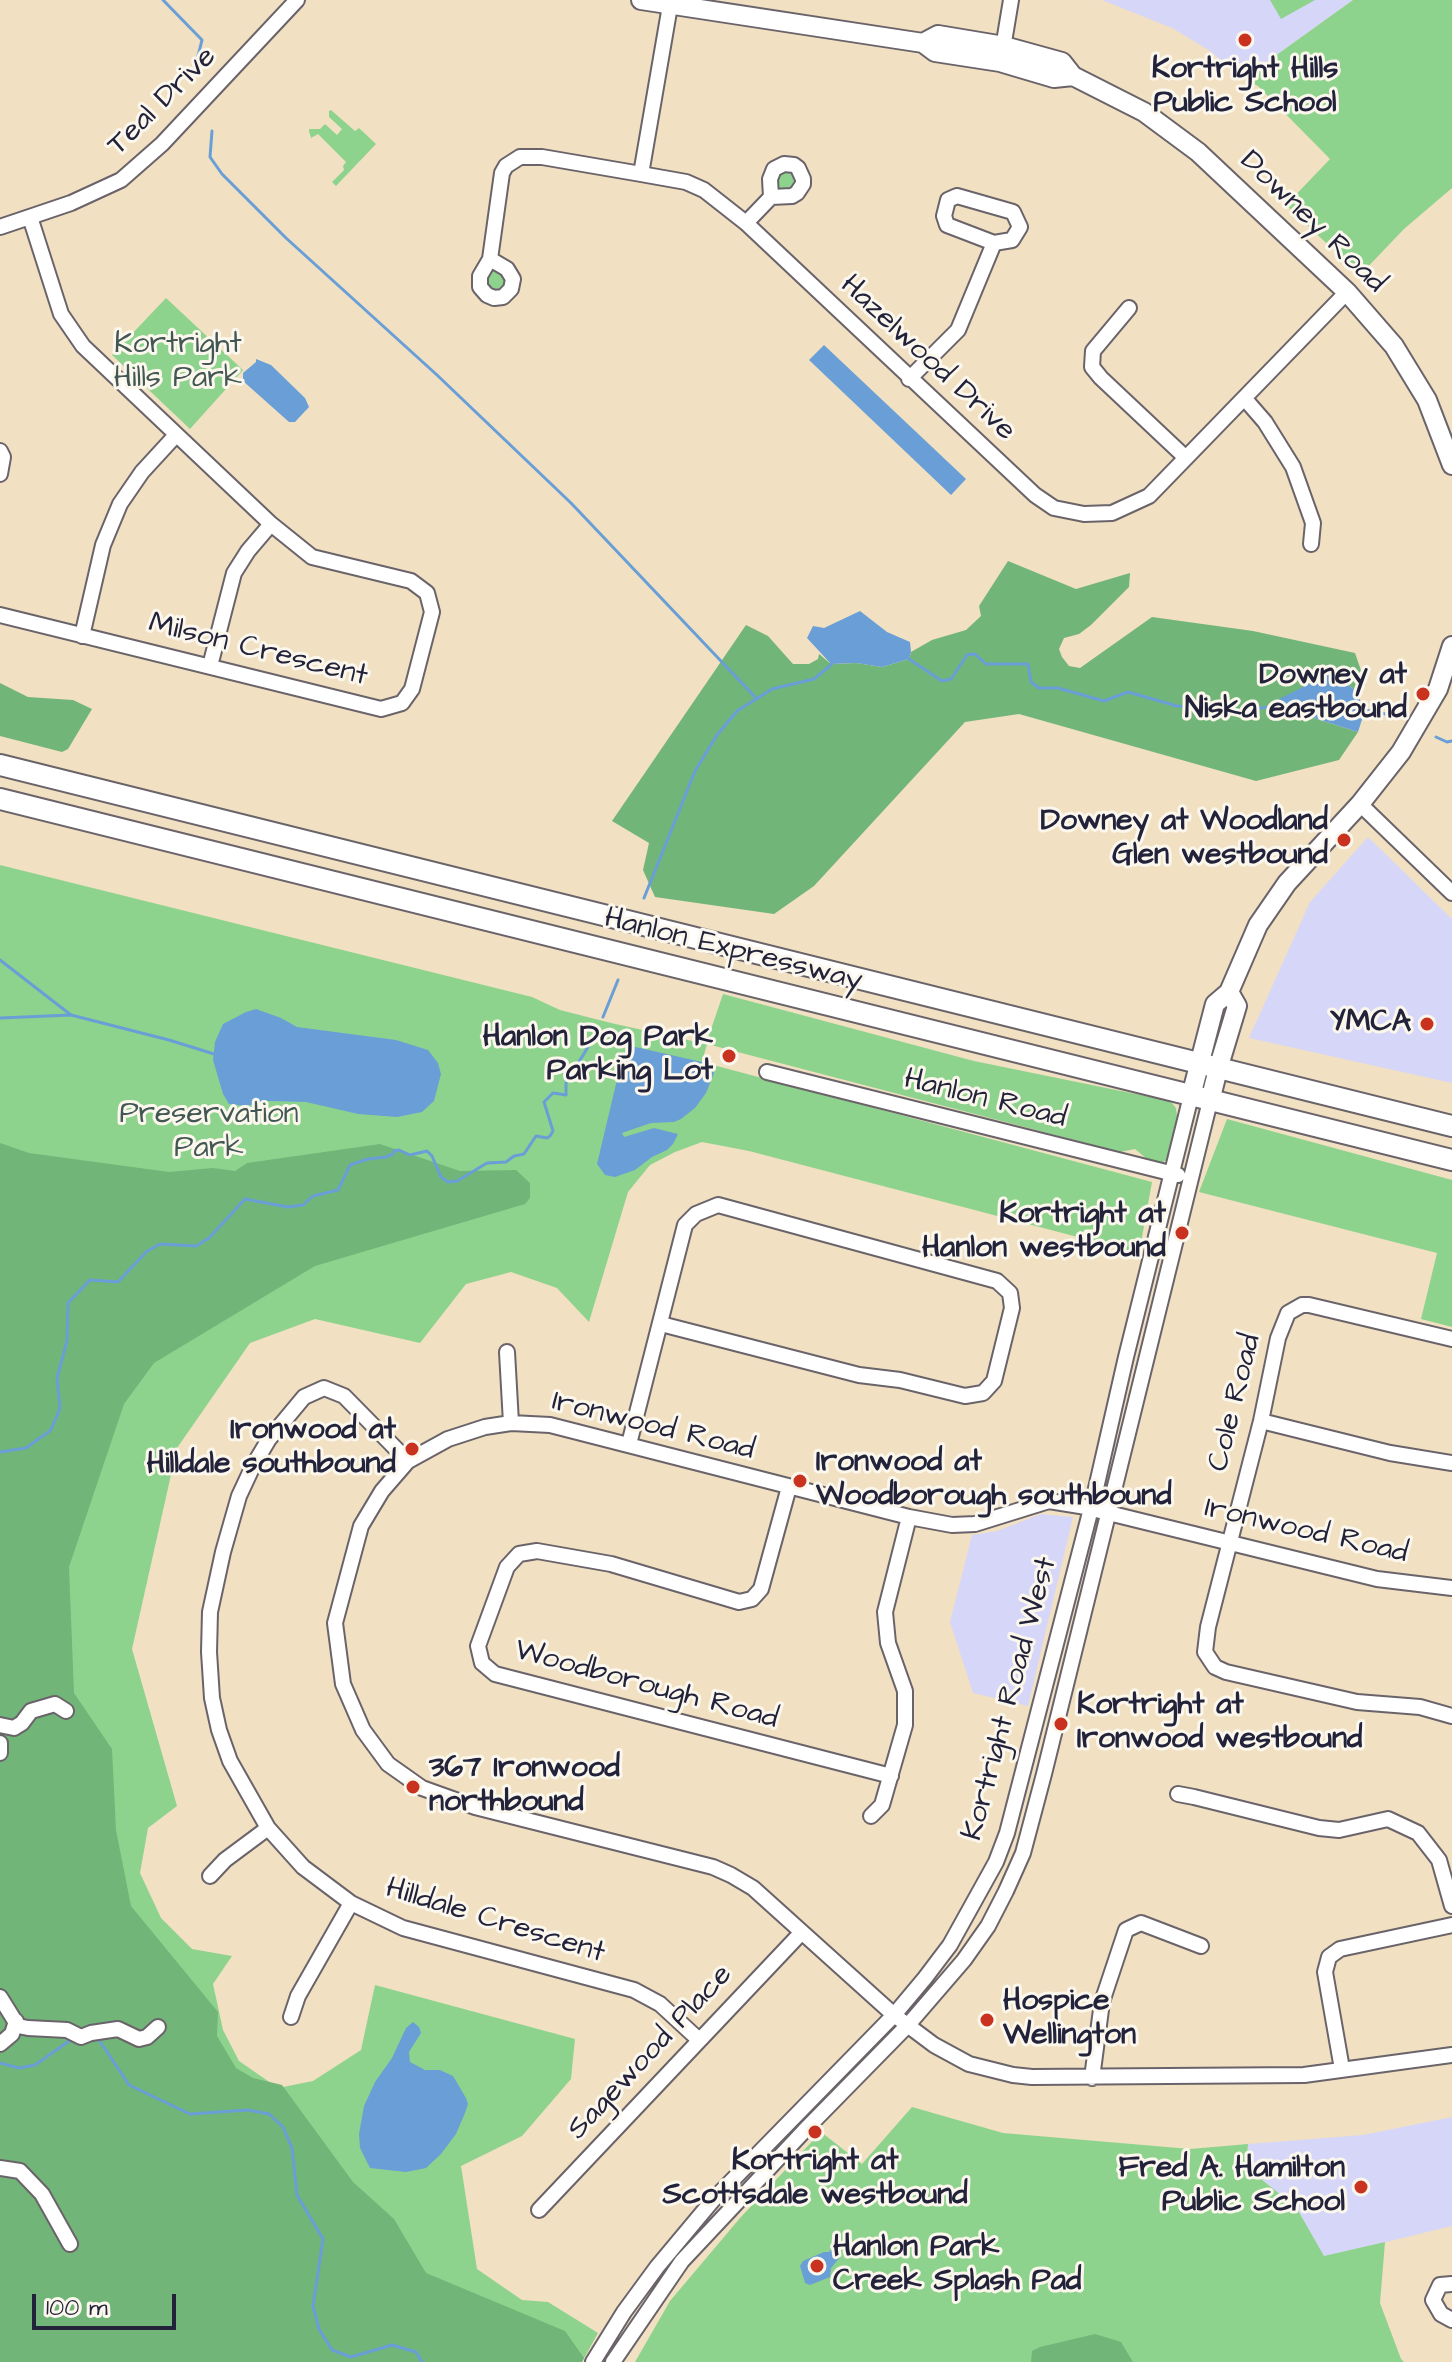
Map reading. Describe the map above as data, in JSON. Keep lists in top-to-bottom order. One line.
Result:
{"streets":{"highway":["Hanlon Expressway"],"main road":["Downey Road","Kortright Road West"],"street":["Teal Drive","Hazelwood Drive","Milson Crescent","Hanlon Road","Cole Road","Ironwood Road","Woodborough Road","Hilldale Crescent","Sagewood Place"]},"crossings":[["Teal Drive","Milson Crescent"],["Downey Road","Hazelwood Drive"],["Hanlon Expressway","Kortright Road West"],["Hanlon Road","Kortright Road West"],["Cole Road","Ironwood Road"],["Ironwood Road","Woodborough Road"],["Ironwood Road","Kortright Road West"],["Ironwood Road","Hilldale Crescent"],["Ironwood Road","Sagewood Place"],["Hilldale Crescent","Sagewood Place"]],"parks":["Kortright Hills Park","Preservation Park"],"places":["Kortright Hills Public School","Downey at Niska eastbound","Downey at Woodland Glen westbound","YMCA","Hanlon Dog Park Parking Lot","Kortright at Hanlon westbound","Ironwood at Hilldale southbound","Ironwood at Woodborough southbound","Kortright at Ironwood westbound","367 Ironwood northbound","Hospice Wellington","Kortright at Scottsdale westbound","Fred A. Hamilton Public School","Hanlon Park Creek Splash Pad"],"scale_bar":"100 m"}
